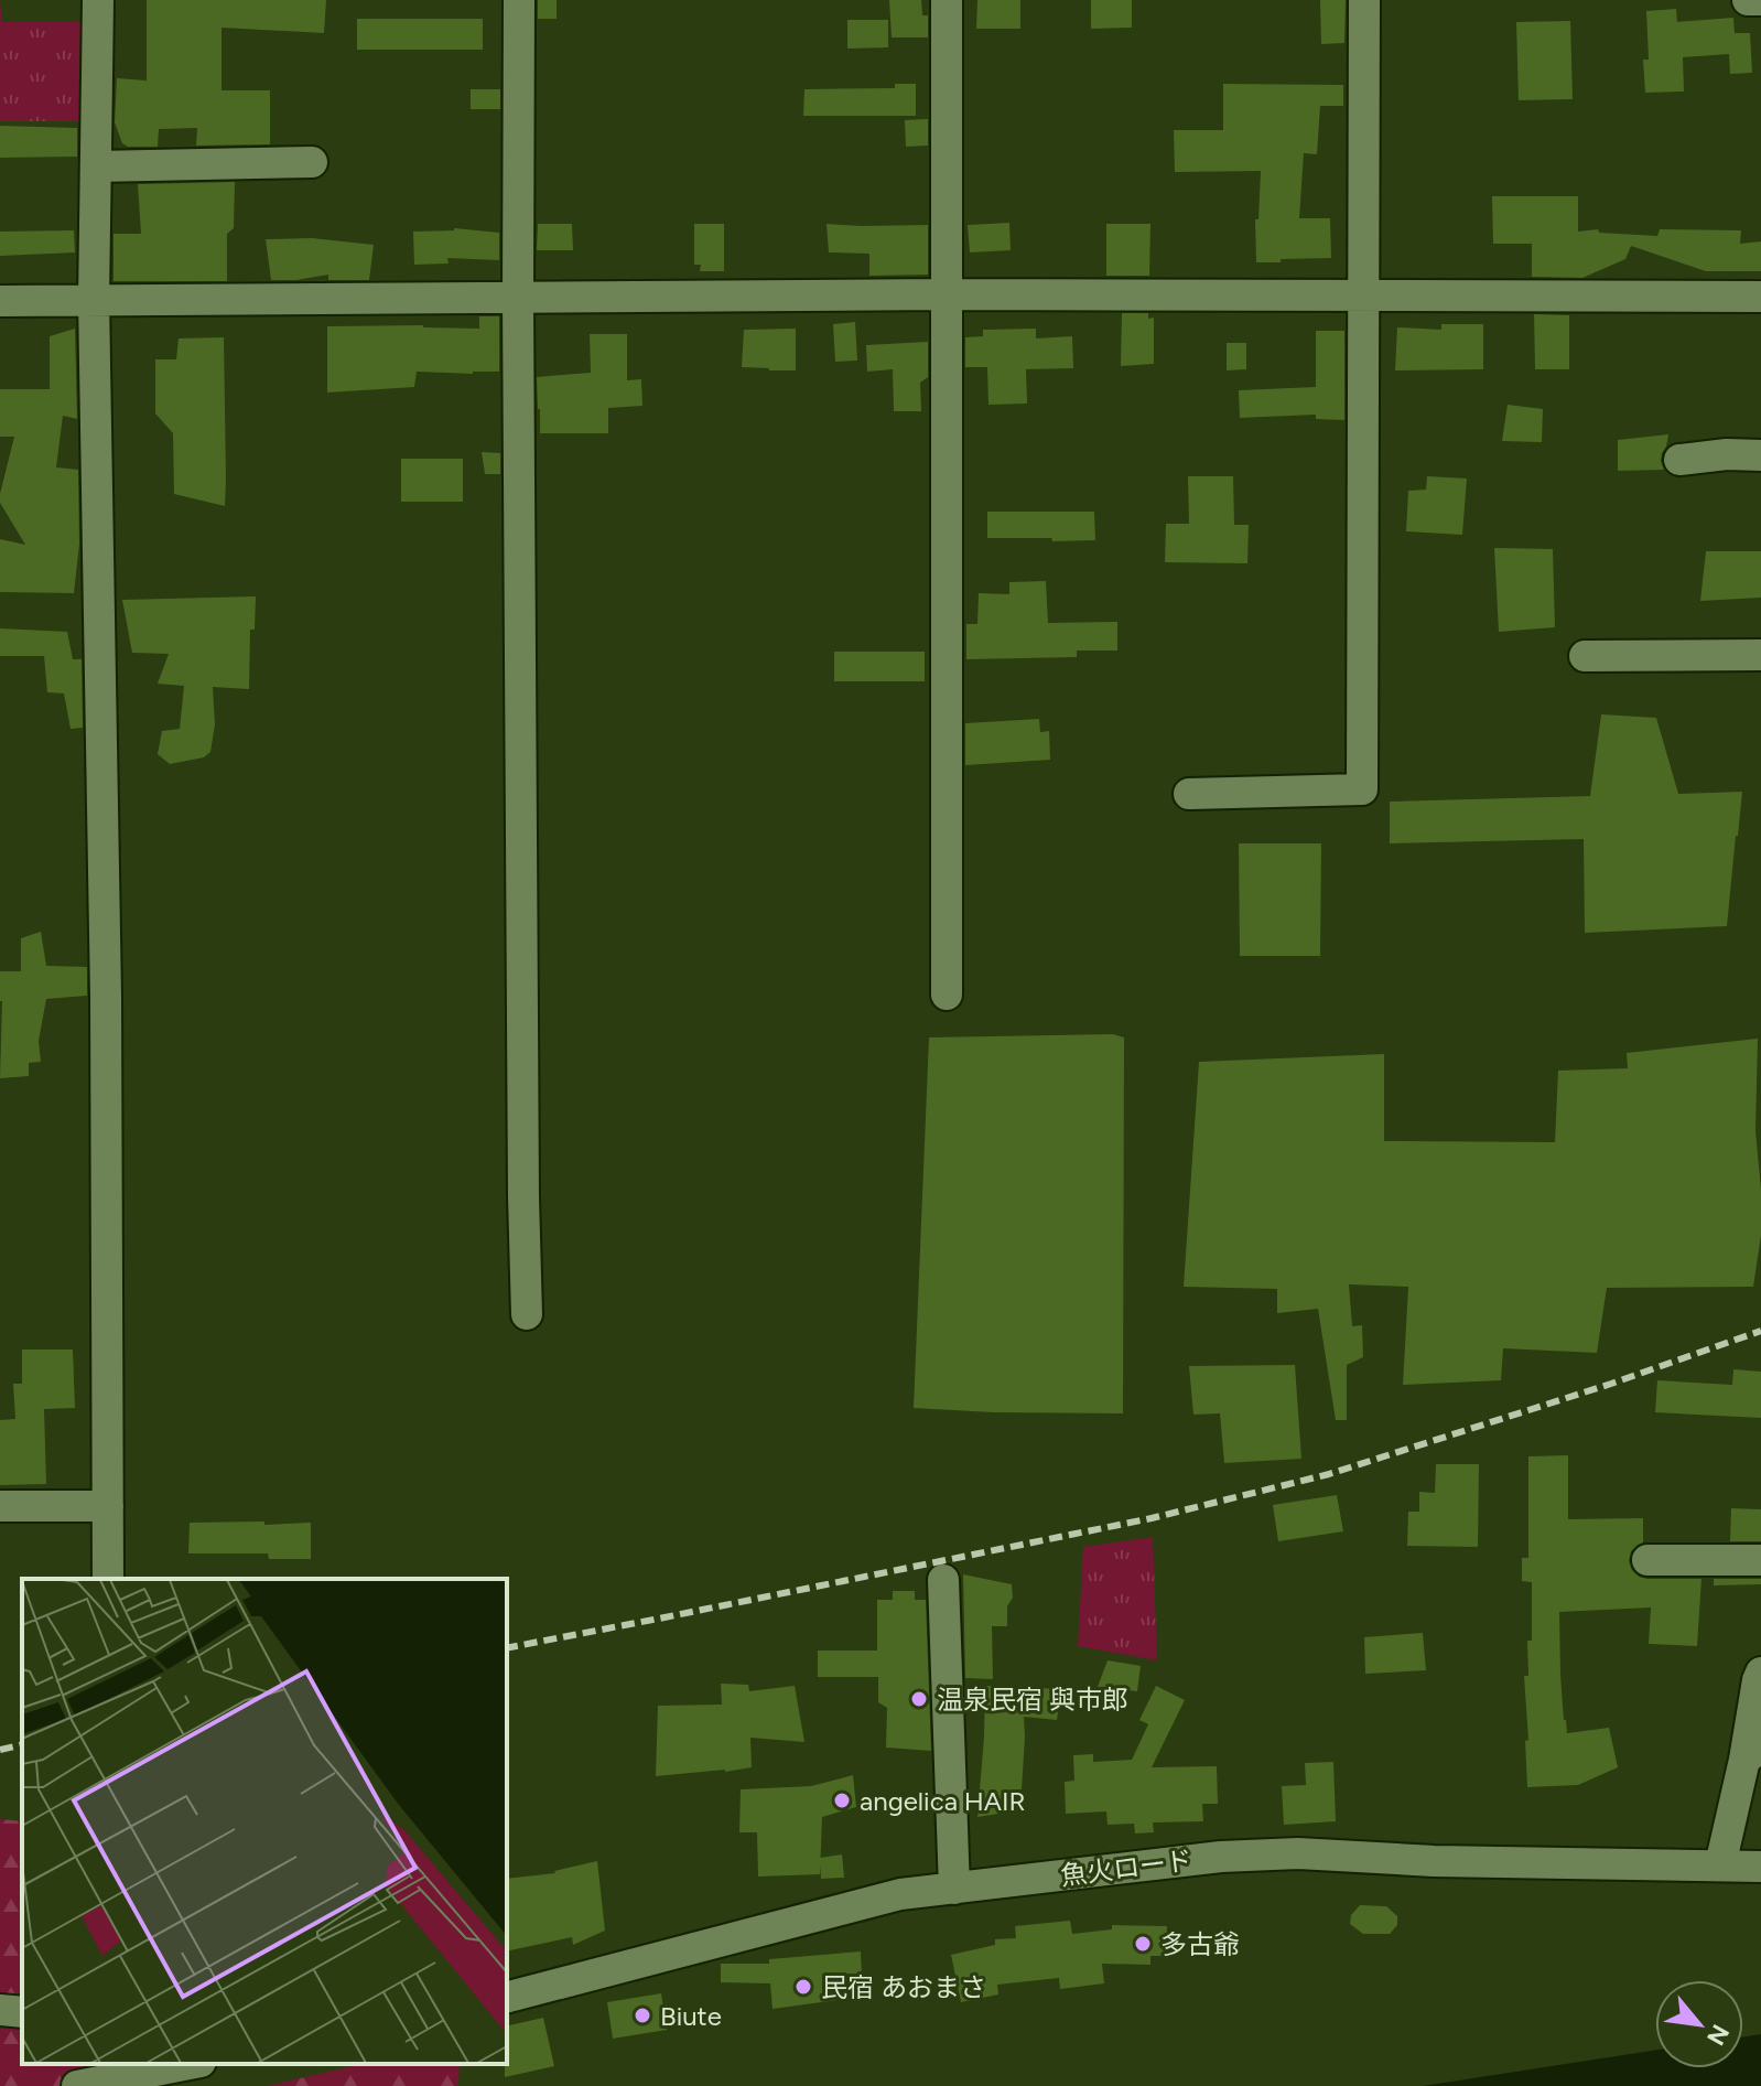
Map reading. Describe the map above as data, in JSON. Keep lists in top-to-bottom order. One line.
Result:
{"streets":{"street":["魚火ロード"]},"places":["温泉民宿 與市郎","angelica HAIR","多古爺","民宿 あおまさ","Biute"],"north":"bottom right"}
